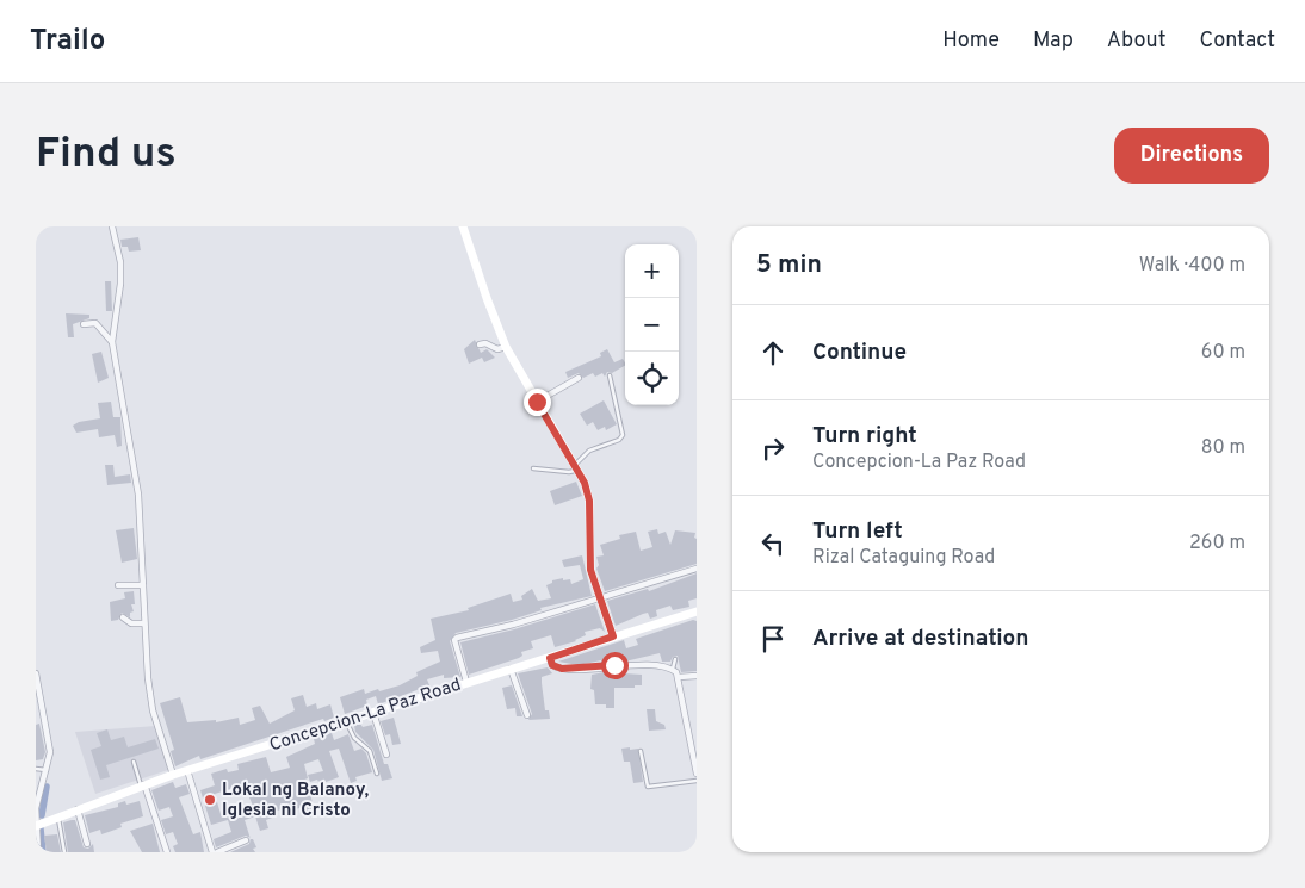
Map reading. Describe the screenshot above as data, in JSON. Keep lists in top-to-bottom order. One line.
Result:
{"streets":{"main road":["Concepcion-La Paz Road"]},"places":["Lokal ng Balanoy, Iglesia ni Cristo"],"page":{"header":"Trailo","nav":["Home","Map","About","Contact"],"buttons":"Directions","title":"Find us","heading":["5 min","Walk · 400 m"],"map_buttons":["+","−"],"list":[["Continue","60 m"],["Turn right","Concepcion-La Paz Road","80 m"],["Turn left","Rizal Cataguing Road","260 m"],"Arrive at destination"]}}
